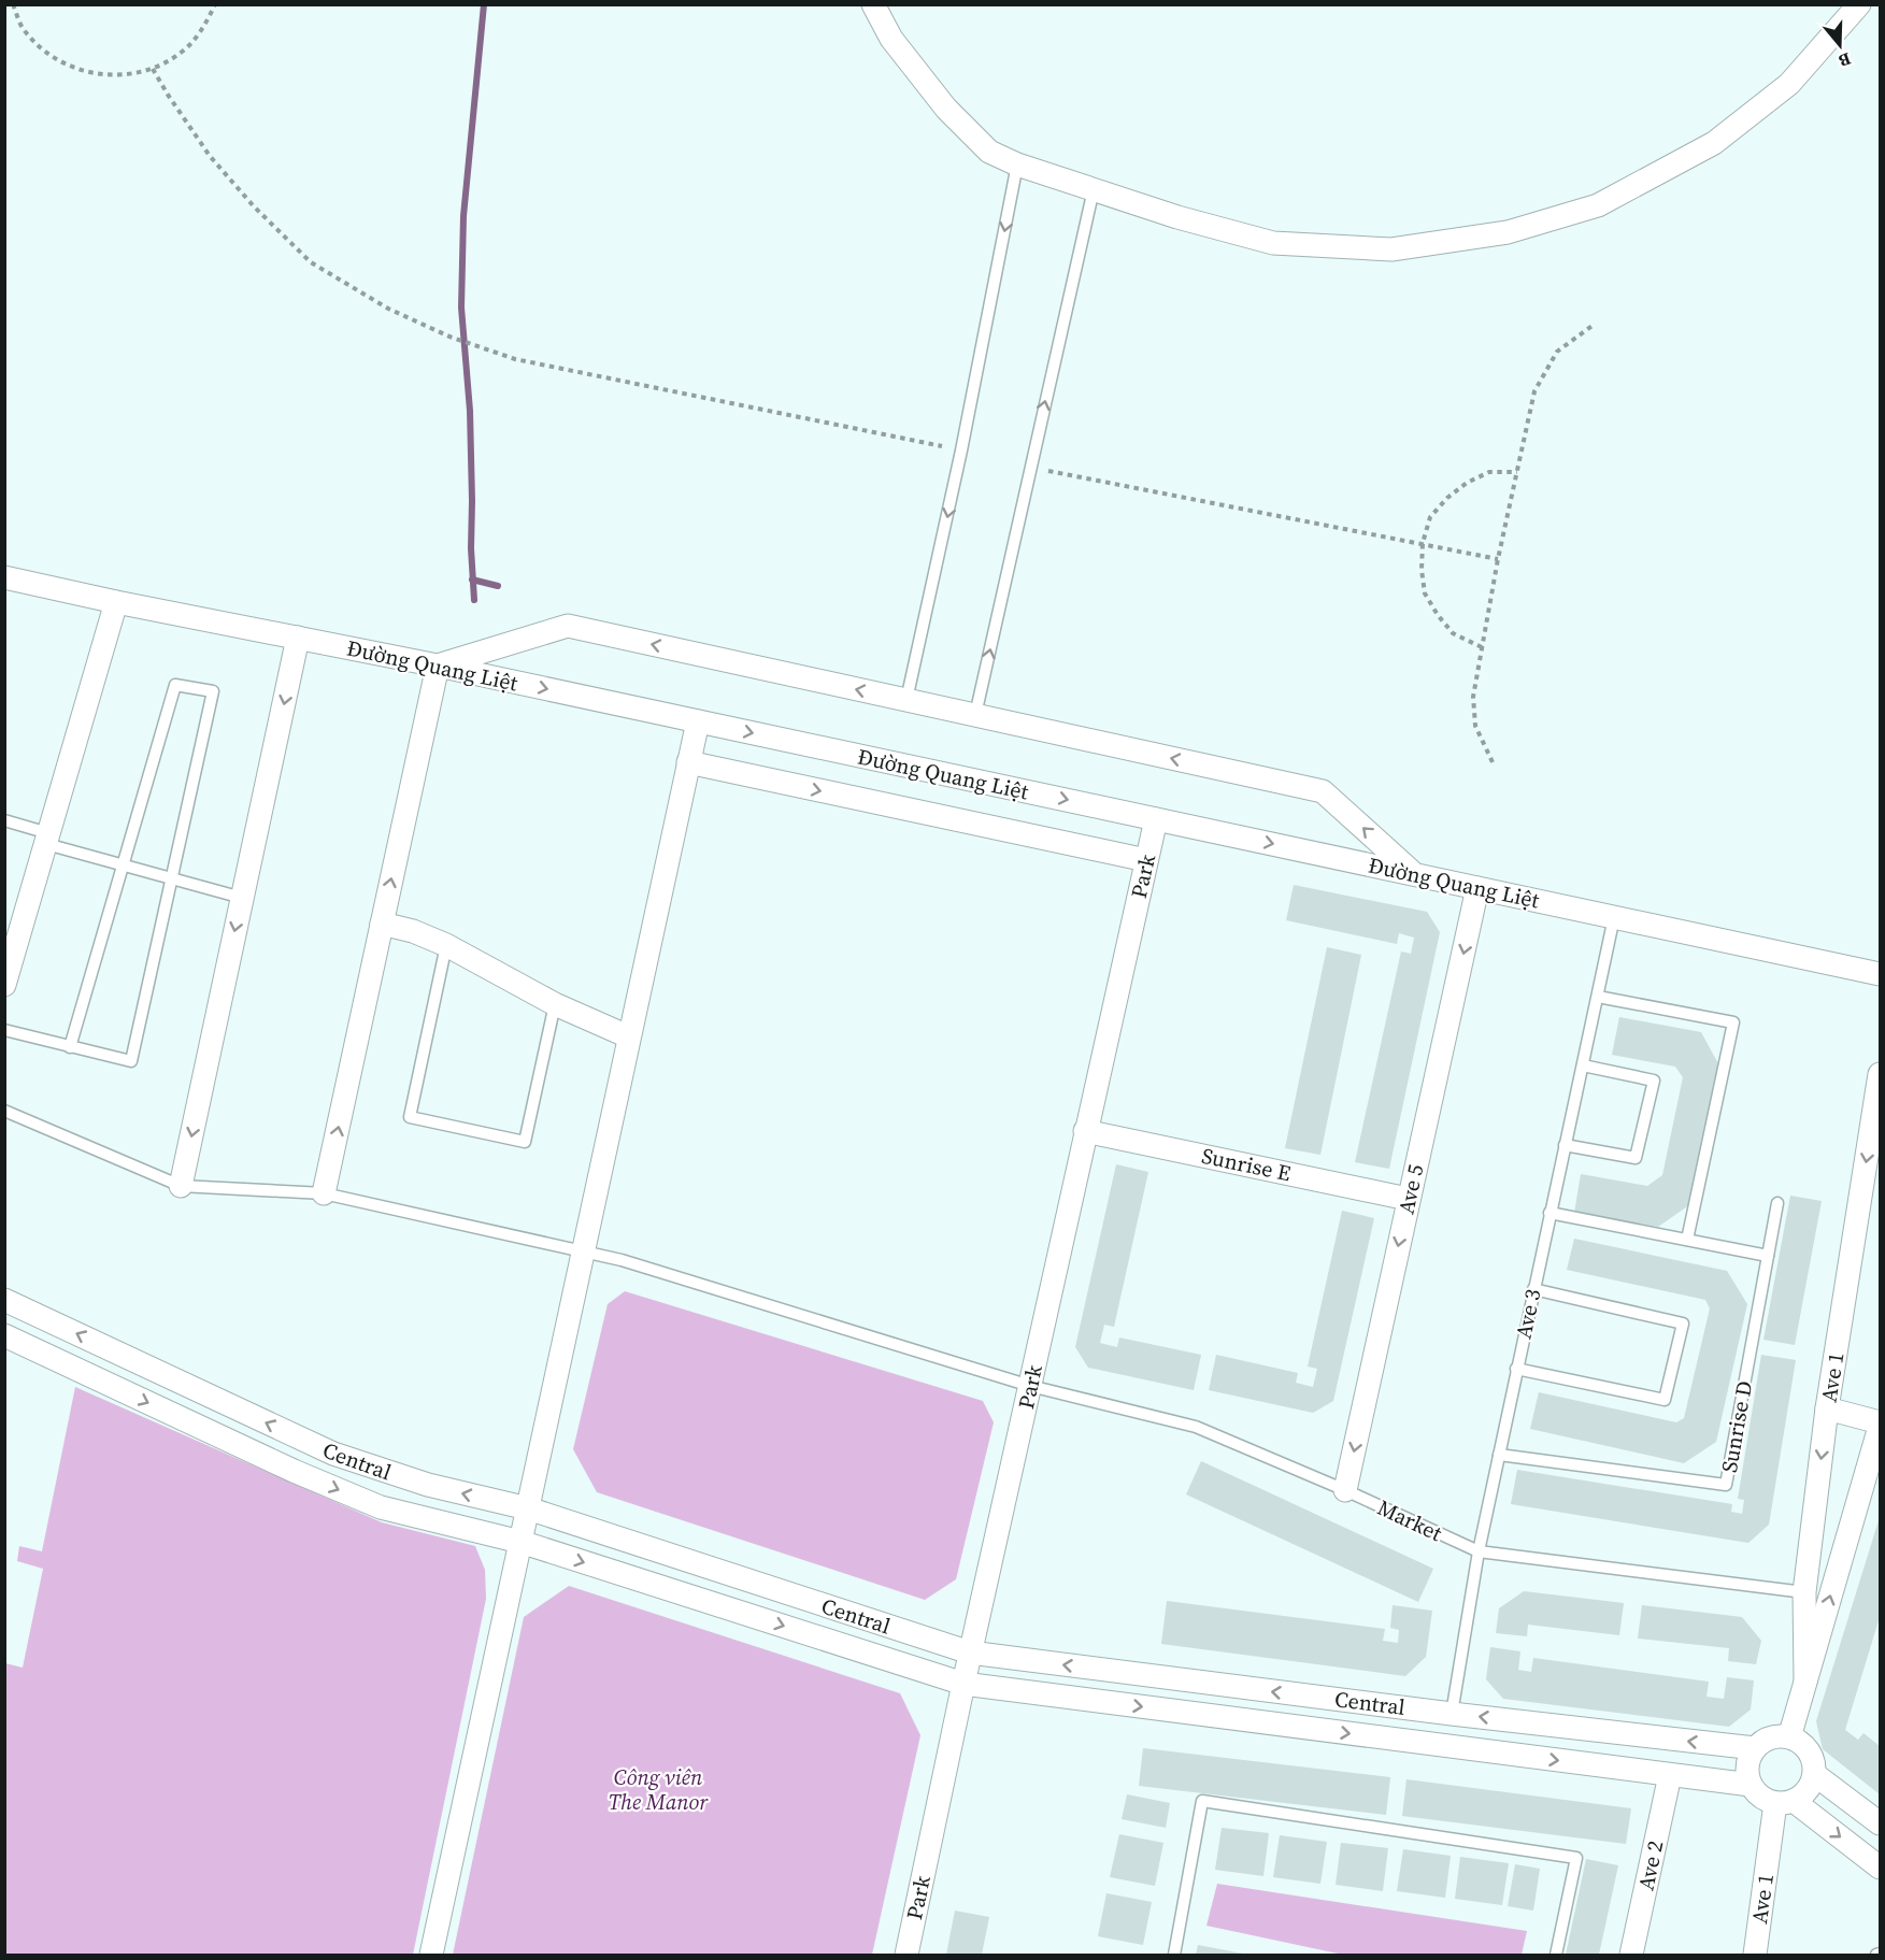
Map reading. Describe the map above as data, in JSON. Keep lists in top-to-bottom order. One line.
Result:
{"streets":{"street":["Đường Quang Liệt","Park","Sunrise E","Ave 5","Ave 1","Central","Ave 2"],"lane":["Ave 3","Sunrise D","Market"]},"crossings":[["Đường Quang Liệt","Park"],["Đường Quang Liệt","Ave 5"],["Đường Quang Liệt","Ave 3"],["Park","Sunrise E"],["Park","Central"],["Park","Market"],["Sunrise E","Ave 5"],["Ave 5","Market"],["Ave 3","Sunrise D"],["Ave 3","Central"],["Ave 3","Market"],["Ave 1","Central"],["Ave 1","Market"],["Central","Ave 2"]],"one_way":["Ave 5"],"parks":["Công viên The Manor"],"north":"bottom"}
